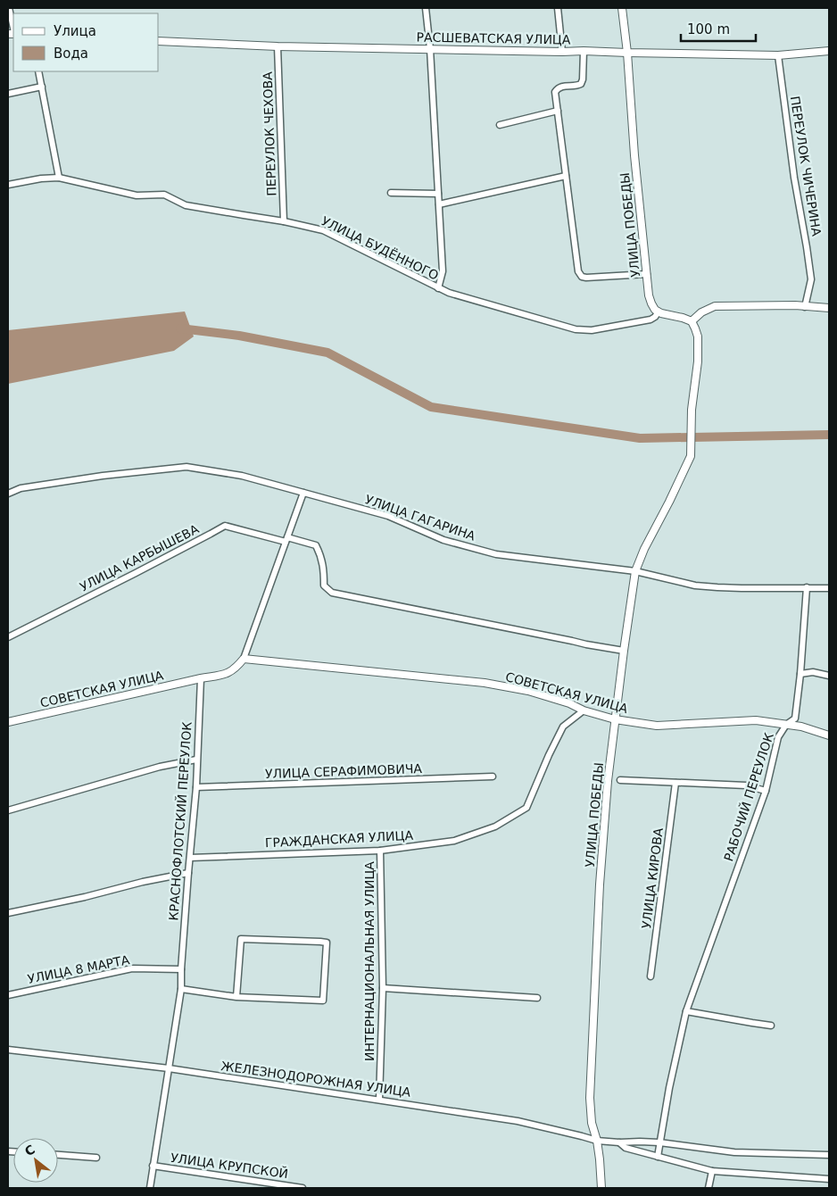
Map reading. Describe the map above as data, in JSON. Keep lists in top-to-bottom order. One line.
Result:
{"streets":{"street":["РАСШЕВАТСКАЯ УЛИЦА","ПЕРЕУЛОК ЧЕХОВА","ПЕРЕУЛОК ЧИЧЕРИНА","УЛИЦА ПОБЕДЫ","УЛИЦА БУДЁННОГО","УЛИЦА ГАГАРИНА","УЛИЦА КАРБЫШЕВА","СОВЕТСКАЯ УЛИЦА","УЛИЦА СЕРАФИМОВИЧА","РАБОЧИЙ ПЕРЕУЛОК","КРАСНОФЛОТСКИЙ ПЕРЕУЛОК","ГРАЖДАНСКАЯ УЛИЦА","УЛИЦА КИРОВА","ИНТЕРНАЦИОНАЛЬНАЯ УЛИЦА","УЛИЦА 8 МАРТА","ЖЕЛЕЗНОДОРОЖНАЯ УЛИЦА","УЛИЦА КРУПСКОЙ"]},"crossings":[["РАСШЕВАТСКАЯ УЛИЦА","ПЕРЕУЛОК ЧЕХОВА"],["РАСШЕВАТСКАЯ УЛИЦА","ПЕРЕУЛОК ЧИЧЕРИНА"],["РАСШЕВАТСКАЯ УЛИЦА","УЛИЦА ПОБЕДЫ"],["ПЕРЕУЛОК ЧЕХОВА","УЛИЦА БУДЁННОГО"],["УЛИЦА ПОБЕДЫ","УЛИЦА БУДЁННОГО"],["УЛИЦА ПОБЕДЫ","УЛИЦА ГАГАРИНА"],["УЛИЦА ПОБЕДЫ","УЛИЦА КАРБЫШЕВА"],["УЛИЦА ПОБЕДЫ","СОВЕТСКАЯ УЛИЦА"],["УЛИЦА ПОБЕДЫ","ЖЕЛЕЗНОДОРОЖНАЯ УЛИЦА"],["УЛИЦА ГАГАРИНА","РАБОЧИЙ ПЕРЕУЛОК"],["СОВЕТСКАЯ УЛИЦА","РАБОЧИЙ ПЕРЕУЛОК"],["СОВЕТСКАЯ УЛИЦА","КРАСНОФЛОТСКИЙ ПЕРЕУЛОК"],["СОВЕТСКАЯ УЛИЦА","ГРАЖДАНСКАЯ УЛИЦА"],["УЛИЦА СЕРАФИМОВИЧА","КРАСНОФЛОТСКИЙ ПЕРЕУЛОК"],["РАБОЧИЙ ПЕРЕУЛОК","ЖЕЛЕЗНОДОРОЖНАЯ УЛИЦА"],["КРАСНОФЛОТСКИЙ ПЕРЕУЛОК","ГРАЖДАНСКАЯ УЛИЦА"],["КРАСНОФЛОТСКИЙ ПЕРЕУЛОК","УЛИЦА 8 МАРТА"],["КРАСНОФЛОТСКИЙ ПЕРЕУЛОК","ЖЕЛЕЗНОДОРОЖНАЯ УЛИЦА"],["КРАСНОФЛОТСКИЙ ПЕРЕУЛОК","УЛИЦА КРУПСКОЙ"],["ГРАЖДАНСКАЯ УЛИЦА","ИНТЕРНАЦИОНАЛЬНАЯ УЛИЦА"],["ИНТЕРНАЦИОНАЛЬНАЯ УЛИЦА","ЖЕЛЕЗНОДОРОЖНАЯ УЛИЦА"]],"legend":["Улица","Вода"],"scale_bar":"100 m","north":"top left"}
